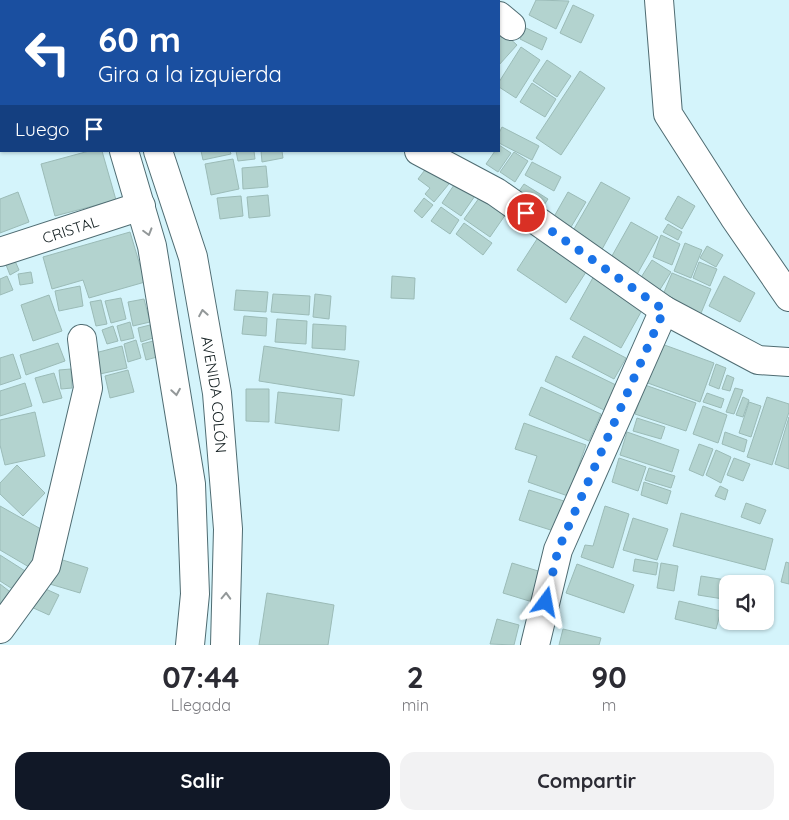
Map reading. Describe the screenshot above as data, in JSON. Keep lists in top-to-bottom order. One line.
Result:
{"streets":{"street":["CRISTAL","AVENIDA COLÓN"]},"page":{"turn":["60 m","Gira a la izquierda"],"then":"Luego","eta":["07:44","Llegada","2","min","90","m"],"buttons":["Salir","Compartir"]}}
